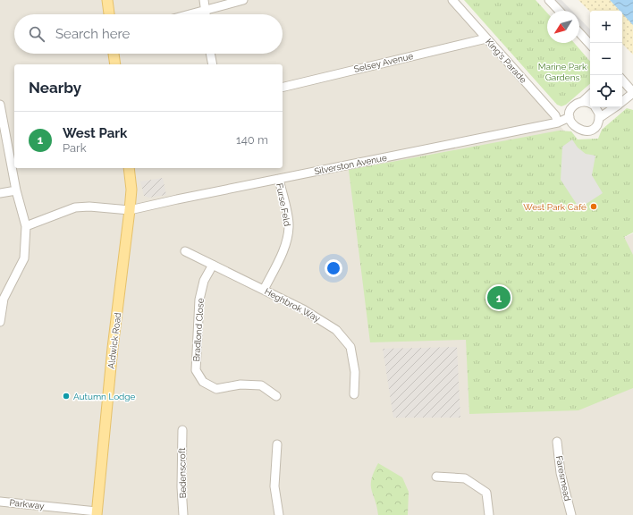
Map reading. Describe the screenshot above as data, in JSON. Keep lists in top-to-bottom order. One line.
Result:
{"streets":{"main road":["Aldwick Road"],"street":["King's Parade","Selsey Avenue","Silverston Avenue","Furse Feld","Heghbrok Way","Bradlond Close","Bedenscroft","Faresmead","Parkway"]},"crossings":[["King's Parade","Selsey Avenue"],["King's Parade","Silverston Avenue"],["Silverston Avenue","Furse Feld"],["Silverston Avenue","Aldwick Road"],["Furse Feld","Heghbrok Way"],["Heghbrok Way","Bradlond Close"],["Aldwick Road","Parkway"]],"parks":["Marine Park Gardens"],"places":["West Park Café","Autumn Lodge"],"north":"bottom left","page":{"map_buttons":["+","−"],"search":"Search here","heading":"Nearby","list":[{"mark":"1","name":"West Park","note":"Park","value":"140 m"}],"pins":"1"}}
